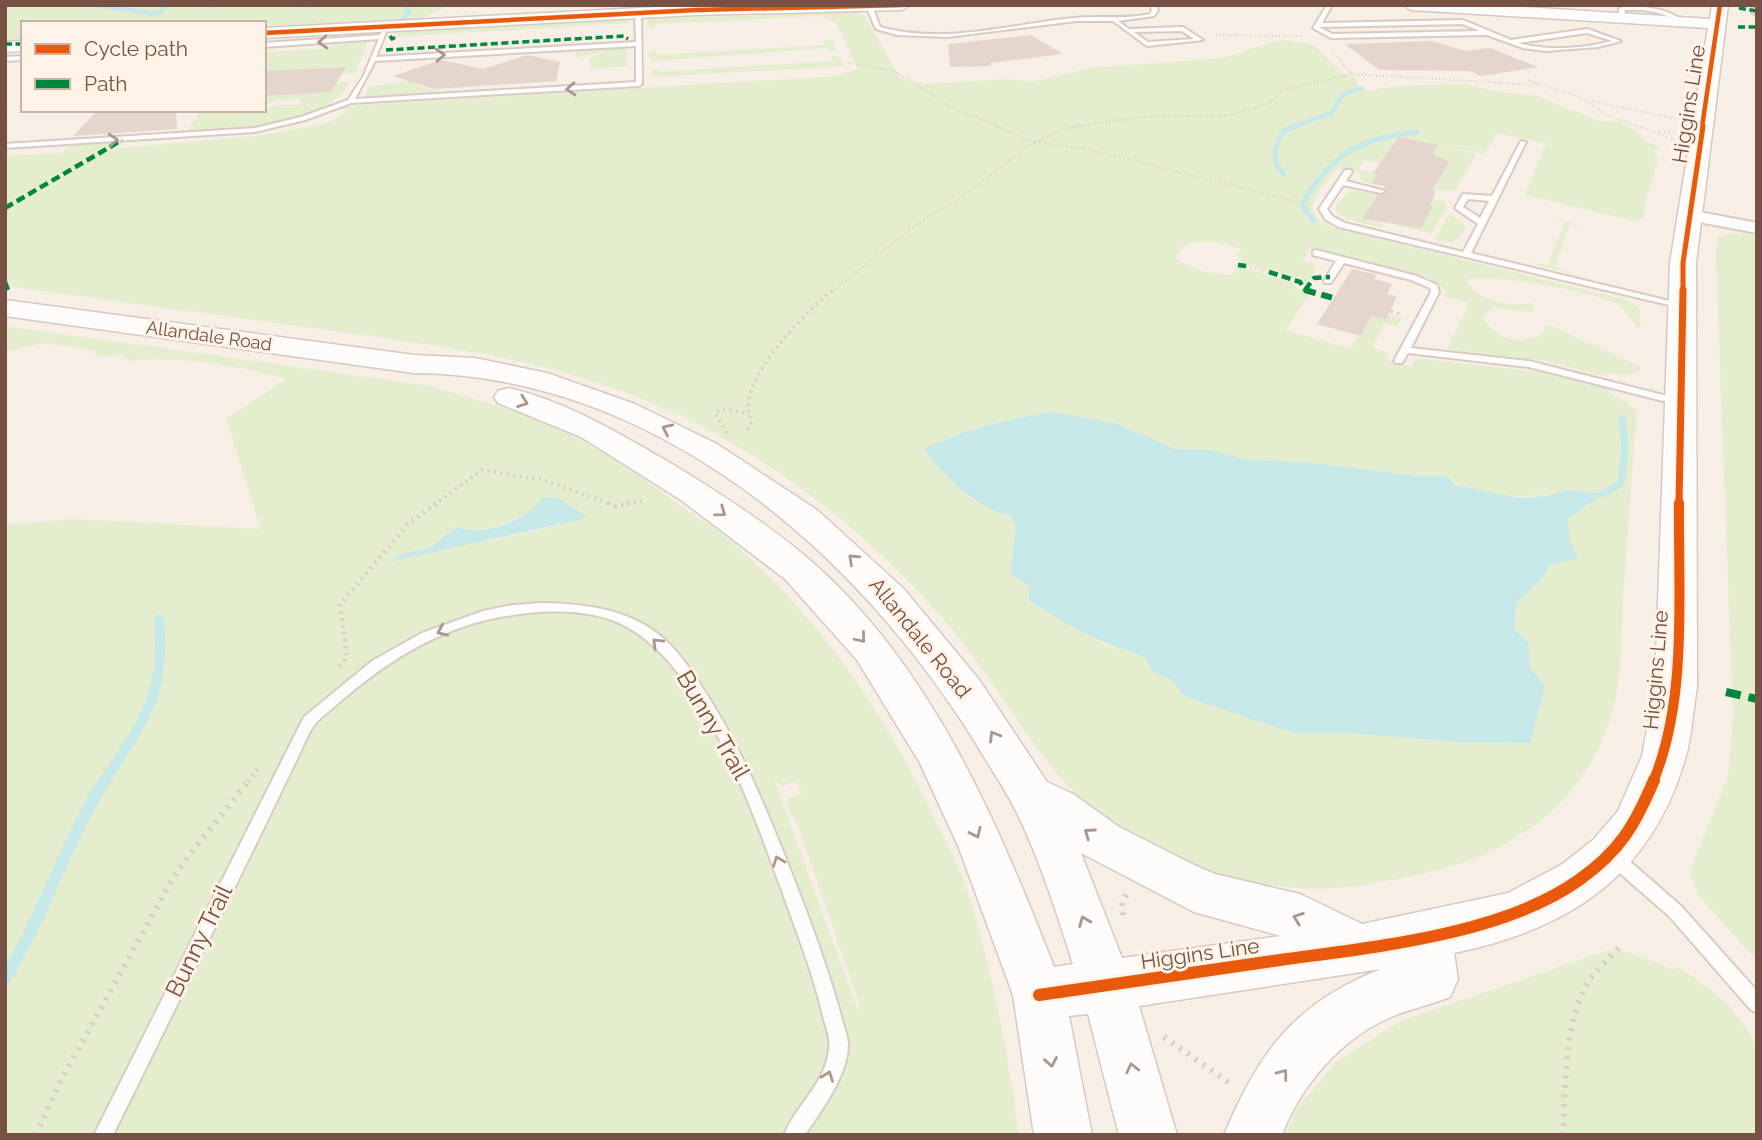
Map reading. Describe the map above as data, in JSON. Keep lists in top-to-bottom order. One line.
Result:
{"streets":{"street":["Higgins Line","Allandale Road"],"lane":["Bunny Trail"]},"crossings":[["Higgins Line","Allandale Road"]],"legend":["Cycle path","Path"]}
